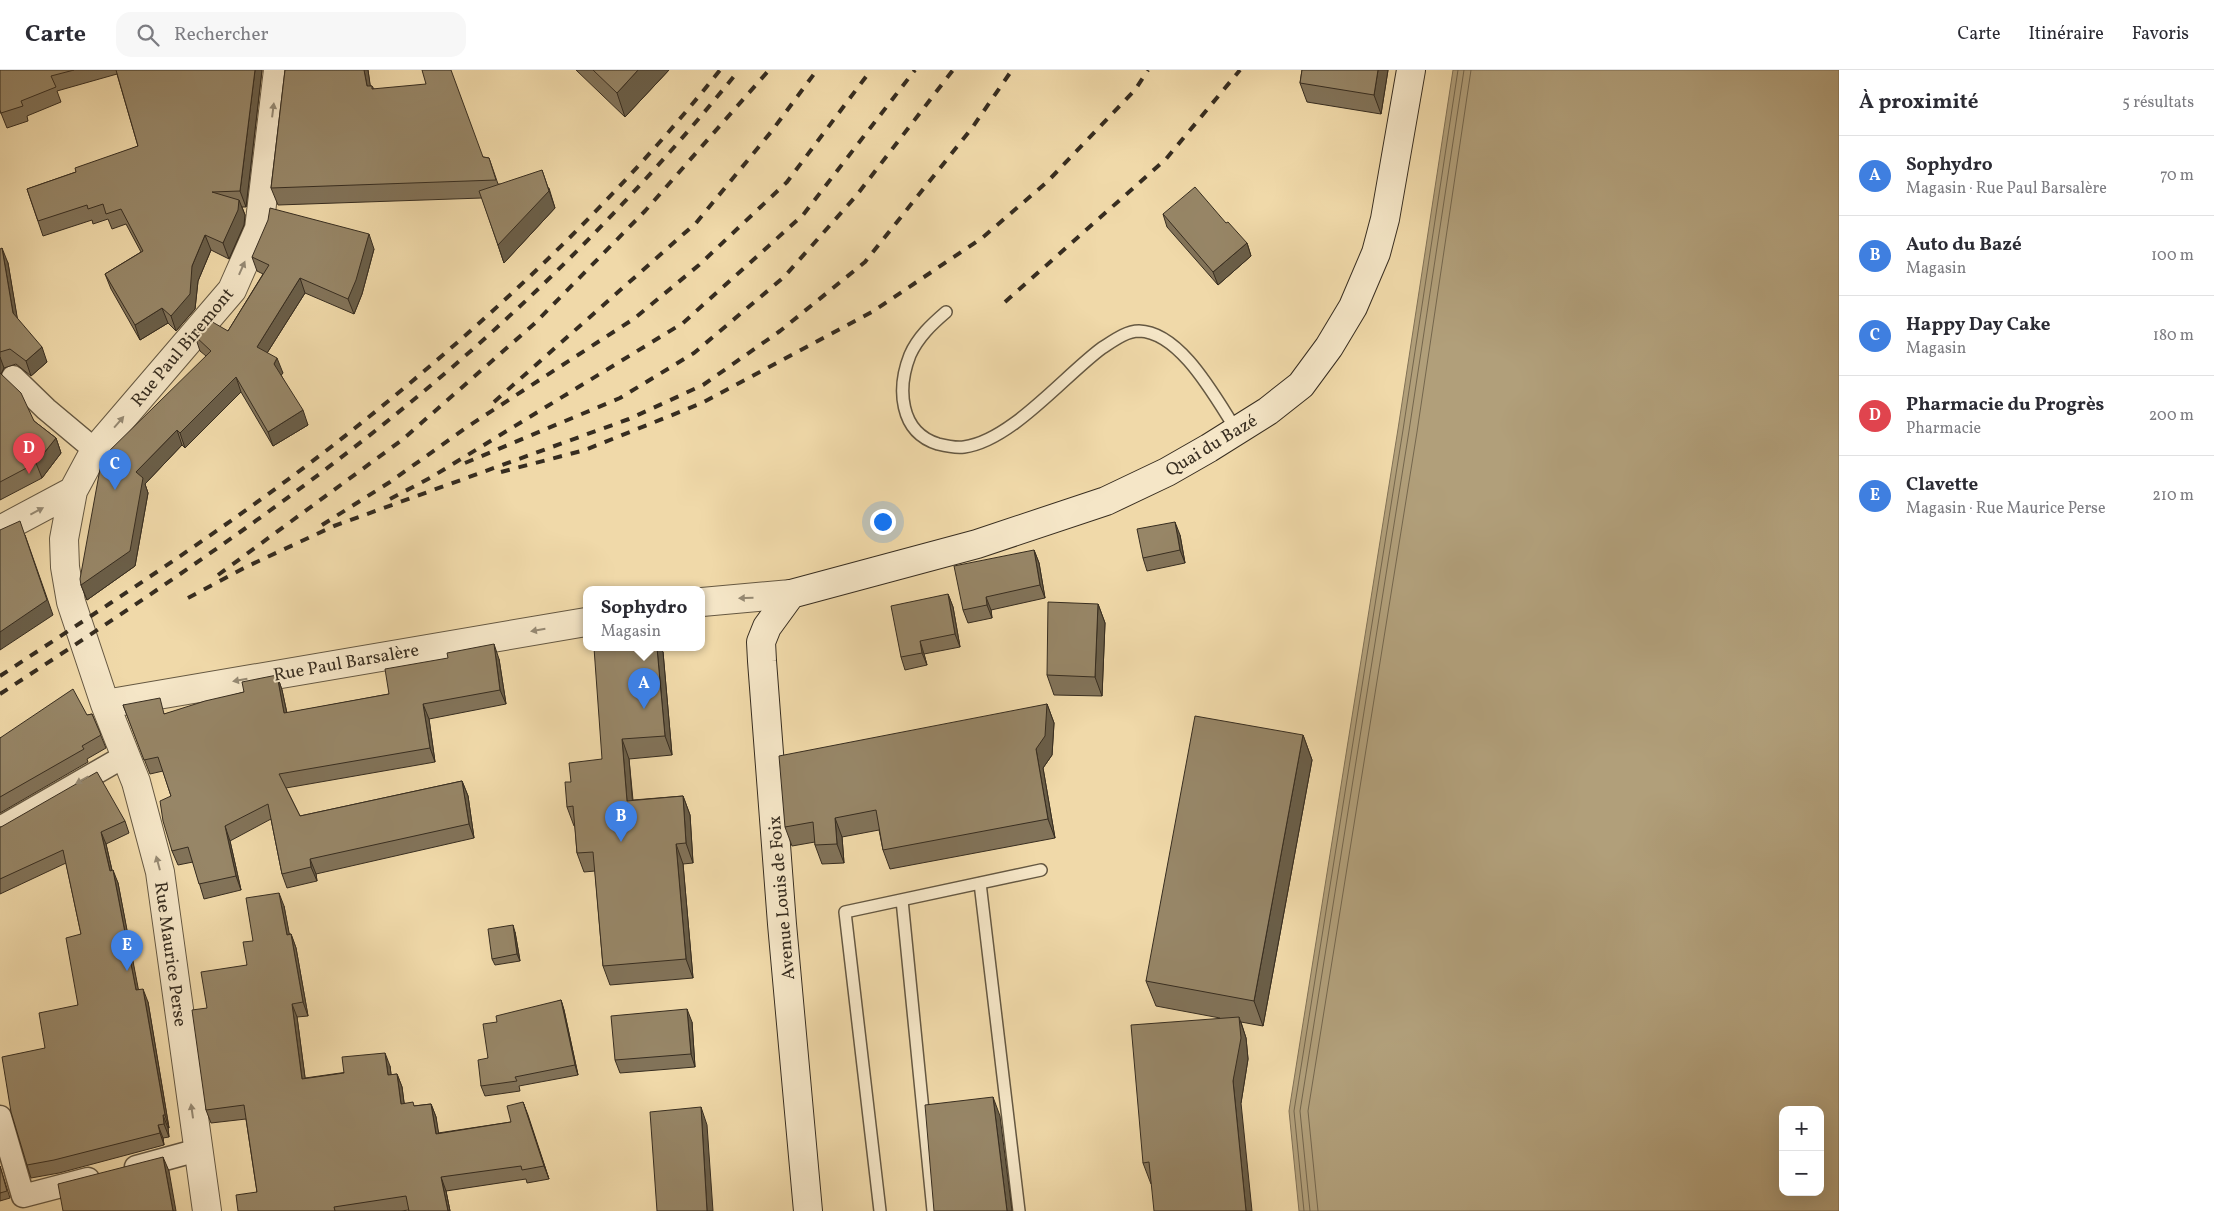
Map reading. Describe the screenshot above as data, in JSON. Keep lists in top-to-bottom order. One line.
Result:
{"streets":{"street":["Rue Paul Biremont","Quai du Bazé","Rue Paul Barsalère","Avenue Louis de Foix","Rue Maurice Perse"]},"crossings":[["Rue Paul Biremont","Rue Paul Barsalère"],["Rue Paul Biremont","Rue Maurice Perse"],["Quai du Bazé","Avenue Louis de Foix"],["Rue Paul Barsalère","Rue Maurice Perse"]],"one_way":["Rue Paul Biremont","Rue Paul Barsalère","Rue Maurice Perse"],"page":{"header":"Carte","search":"Rechercher","nav":["Carte","Itinéraire","Favoris"],"heading":["À proximité","5 résultats"],"list":[{"mark":"A","name":"Sophydro","note":"Magasin · Rue Paul Barsalère","value":"70 m"},{"mark":"B","name":"Auto du Bazé","note":"Magasin","value":"100 m"},{"mark":"C","name":"Happy Day Cake","note":"Magasin","value":"180 m"},{"mark":"D","name":"Pharmacie du Progrès","note":"Pharmacie","value":"200 m"},{"mark":"E","name":"Clavette","note":"Magasin · Rue Maurice Perse","value":"210 m"}],"pins":["D","C","A","B","E"],"popup":["Sophydro","Magasin"],"map_buttons":["+","−"]}}
